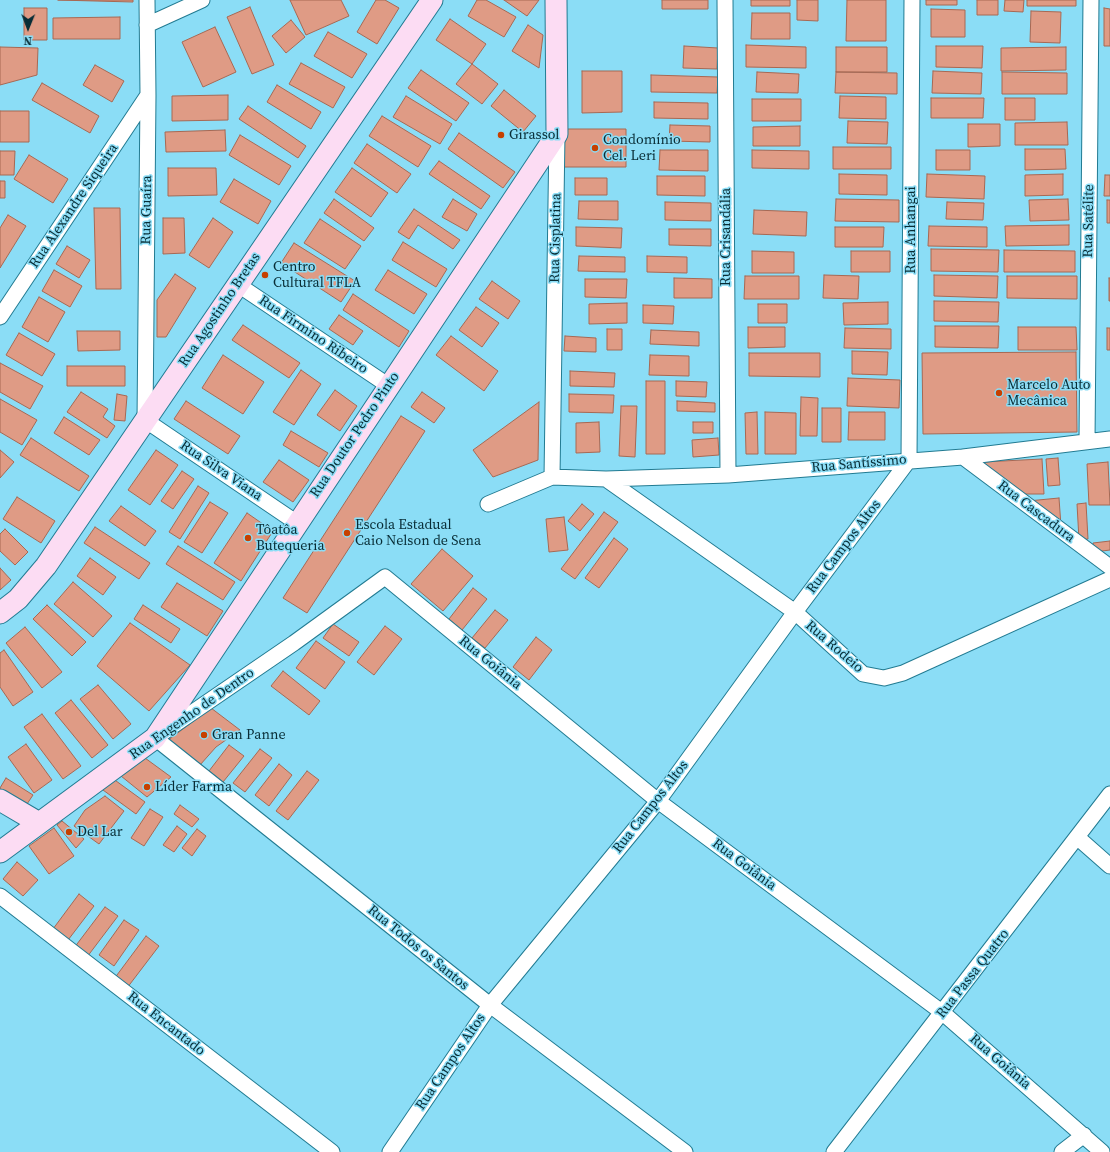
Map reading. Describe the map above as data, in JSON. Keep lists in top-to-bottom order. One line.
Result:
{"streets":{"street":["Rua Alexandre Siqueira","Rua Guaíra","Rua Satélite","Rua Anhangai","Rua Crisandália","Rua Cisplatina","Rua Agostinho Bretas","Rua Firmino Ribeiro","Rua Doutor Pedro Pinto","Rua Santíssimo","Rua Silva Viana","Rua Cascadura","Rua Campos Altos","Rua Rodeio","Rua Goiânia","Rua Engenho de Dentro","Rua Todos os Santos","Rua Passa Quatro","Rua Encantado"]},"crossings":[["Rua Alexandre Siqueira","Rua Guaíra"],["Rua Guaíra","Rua Agostinho Bretas"],["Rua Guaíra","Rua Silva Viana"],["Rua Satélite","Rua Santíssimo"],["Rua Anhangai","Rua Santíssimo"],["Rua Anhangai","Rua Campos Altos"],["Rua Crisandália","Rua Santíssimo"],["Rua Cisplatina","Rua Doutor Pedro Pinto"],["Rua Agostinho Bretas","Rua Firmino Ribeiro"],["Rua Agostinho Bretas","Rua Silva Viana"],["Rua Firmino Ribeiro","Rua Doutor Pedro Pinto"],["Rua Doutor Pedro Pinto","Rua Silva Viana"],["Rua Doutor Pedro Pinto","Rua Engenho de Dentro"],["Rua Doutor Pedro Pinto","Rua Todos os Santos"],["Rua Santíssimo","Rua Cascadura"],["Rua Santíssimo","Rua Campos Altos"],["Rua Santíssimo","Rua Rodeio"],["Rua Campos Altos","Rua Rodeio"],["Rua Campos Altos","Rua Goiânia"],["Rua Campos Altos","Rua Todos os Santos"],["Rua Goiânia","Rua Engenho de Dentro"],["Rua Goiânia","Rua Passa Quatro"],["Rua Engenho de Dentro","Rua Todos os Santos"]],"places":["Girassol","Condomínio Cel. Leri","Centro Cultural TFLA","Marcelo Auto Mecânica","Escola Estadual Caio Nelson de Sena","Tôatôa Butequeria","Gran Panne","Líder Farma","Del Lar"],"north":"bottom"}
